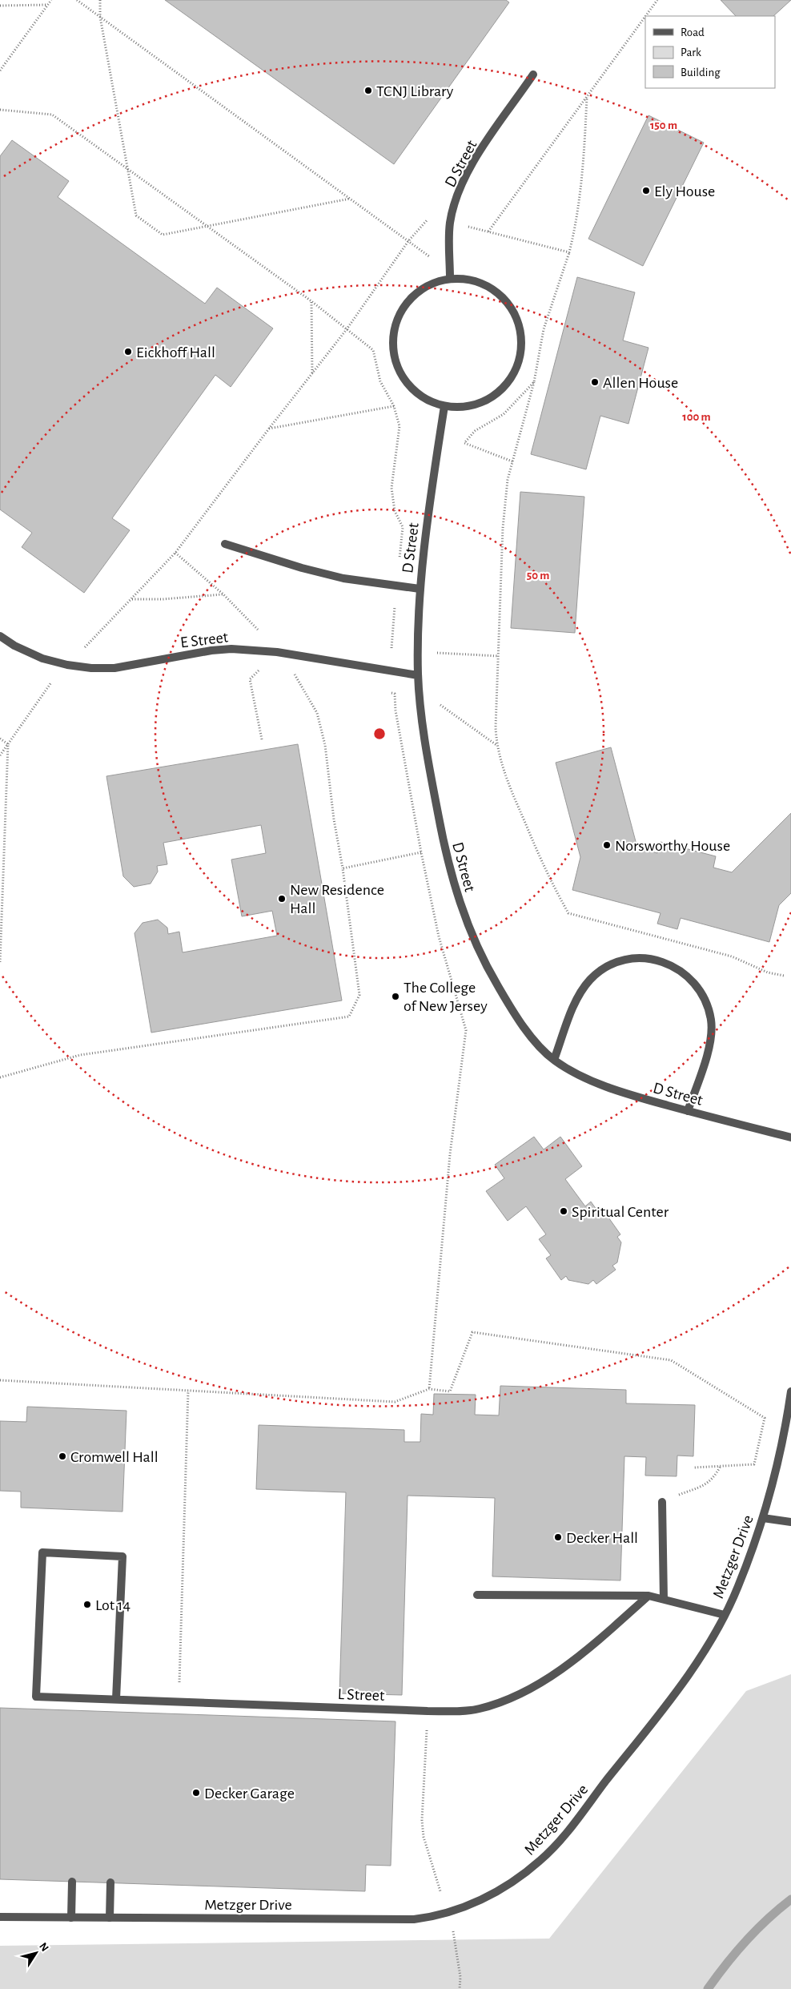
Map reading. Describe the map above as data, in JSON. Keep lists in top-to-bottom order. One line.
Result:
{"streets":{"street":["D Street","E Street","Metzger Drive","L Street"]},"crossings":[["D Street","E Street"]],"places":["TCNJ Library","Ely House","Eickhoff Hall","Allen House","Norsworthy House","New Residence Hall","The College of New Jersey","Spiritual Center","Cromwell Hall","Decker Hall","Lot 14","Decker Garage"],"legend":["Road","Park","Building"],"north":"top right","rings":["150 m","100 m","50 m"]}
